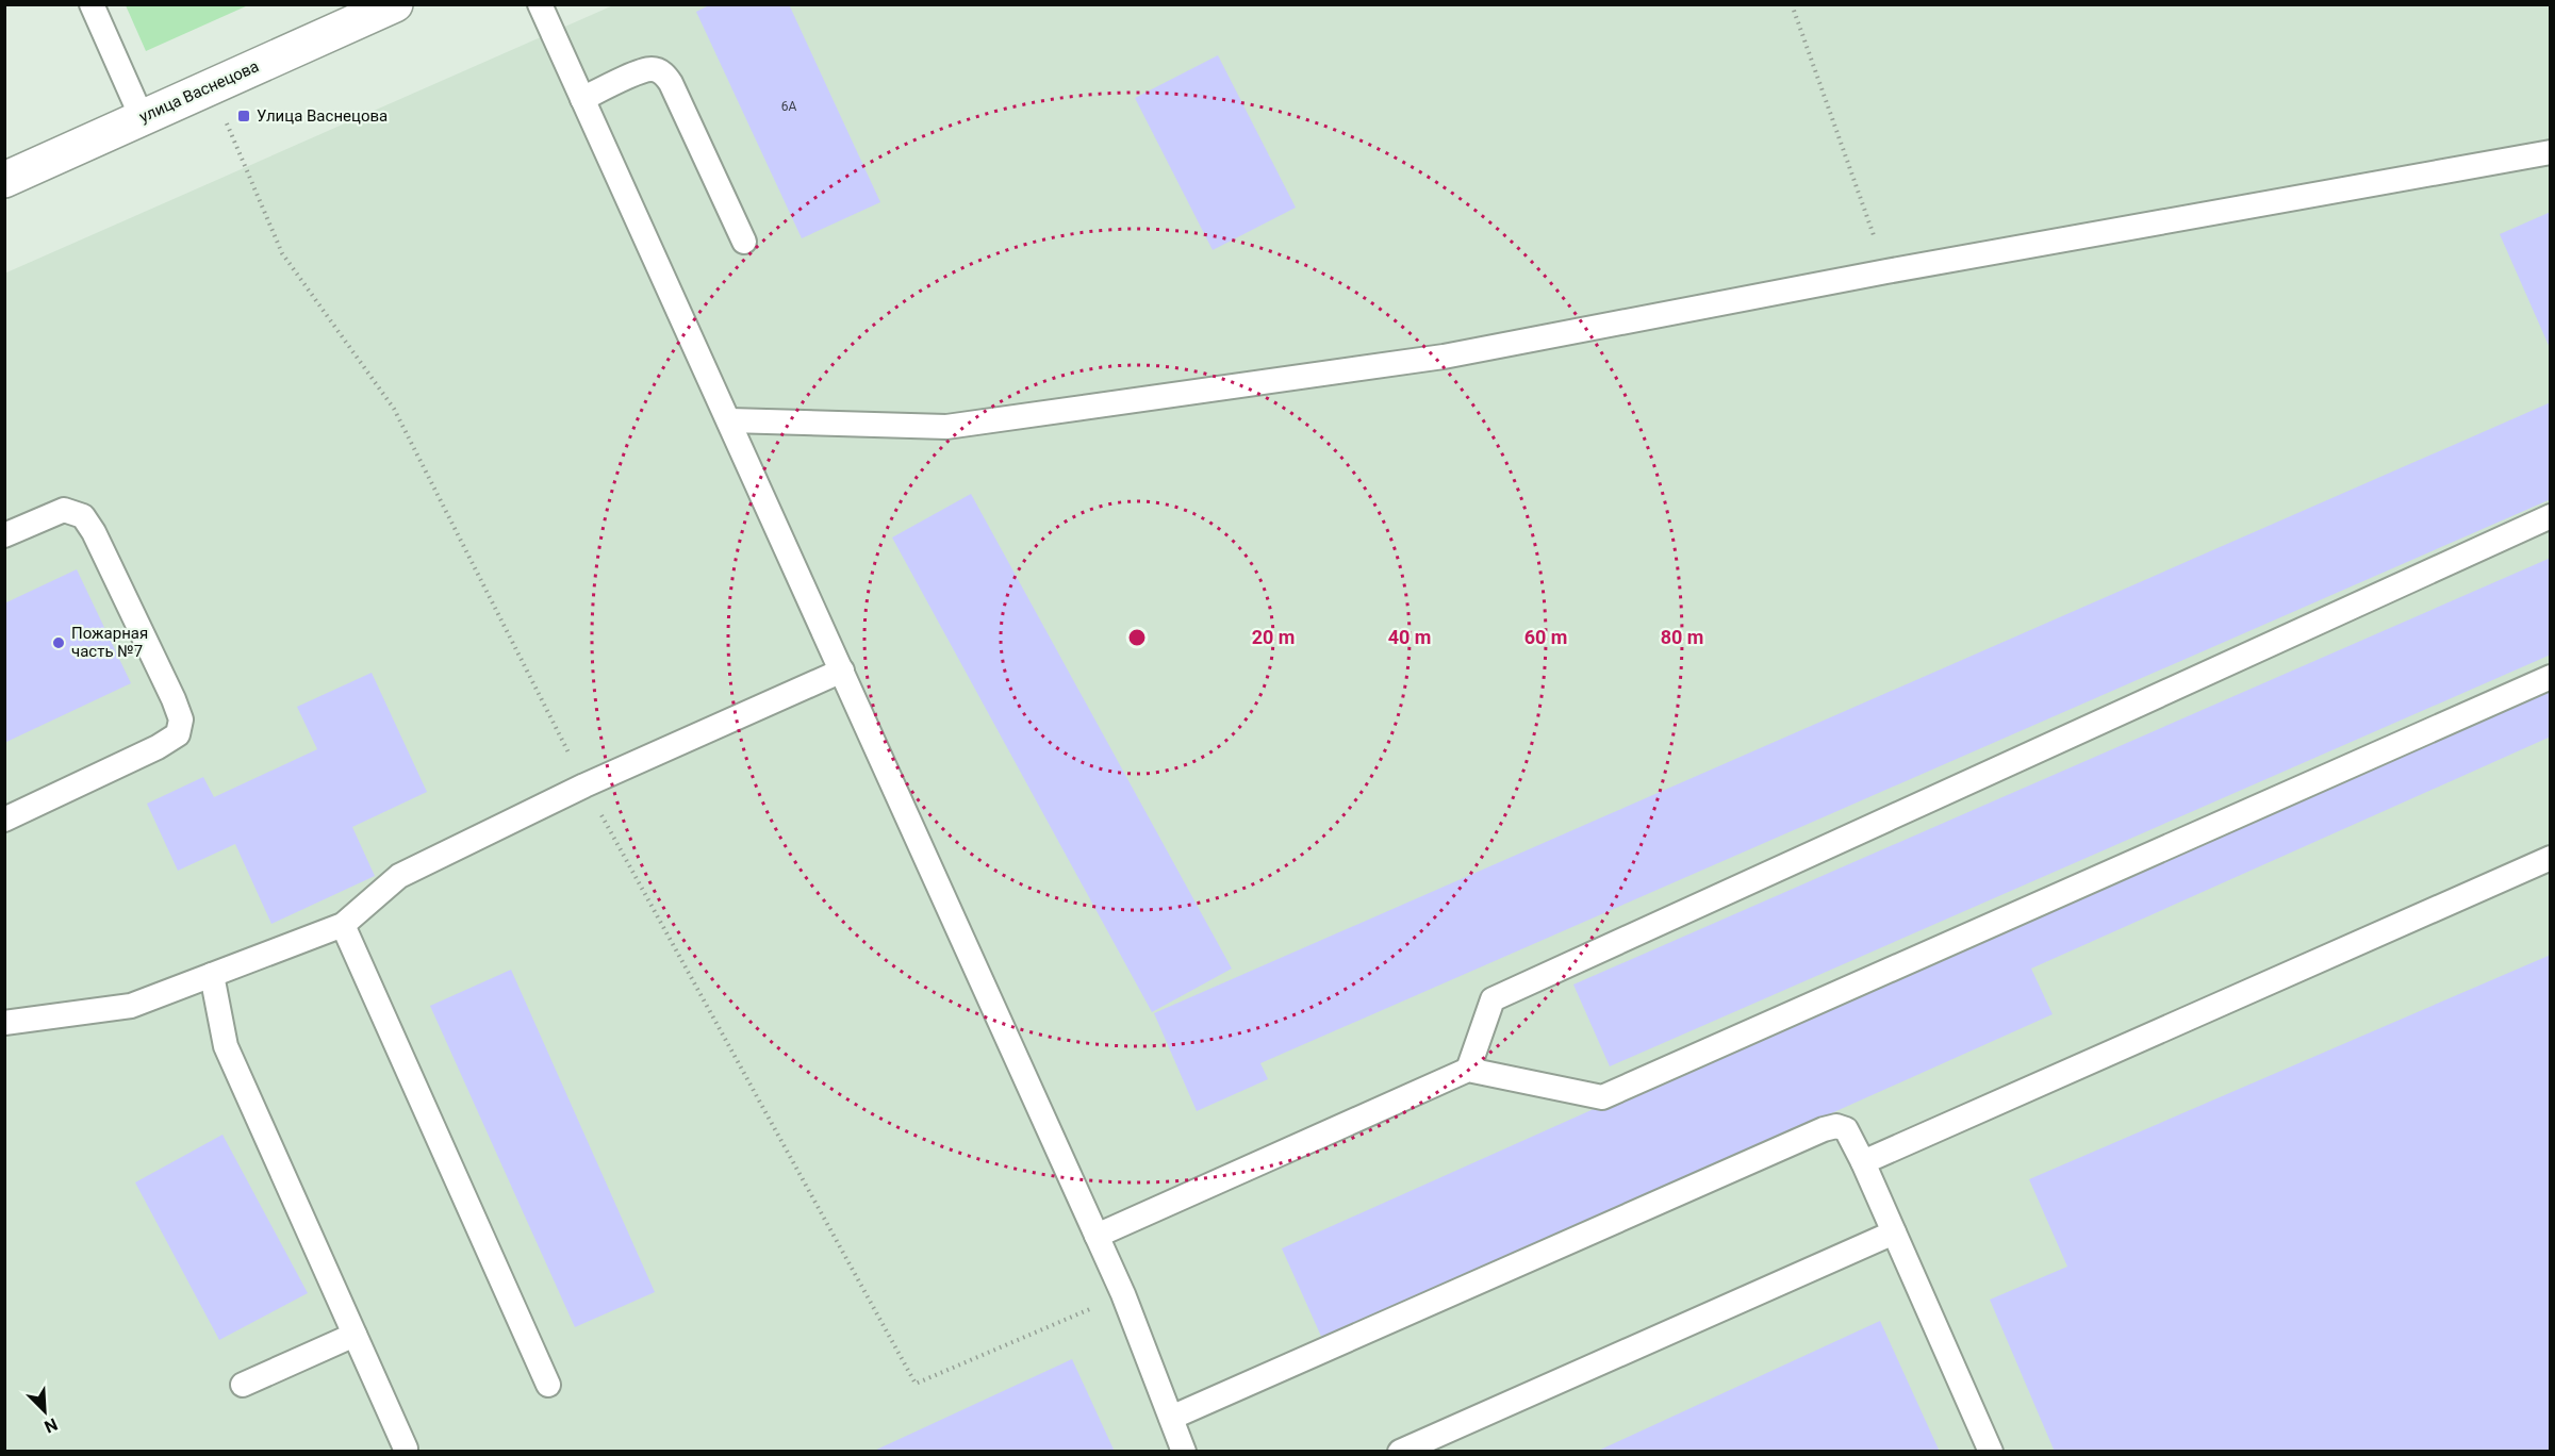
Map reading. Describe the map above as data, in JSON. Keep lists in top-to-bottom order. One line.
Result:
{"streets":{"street":["улица Васнецова"]},"places":{"transit":["Улица Васнецова"],"other":["Пожарная часть №7"]},"house_numbers":["6А"],"north":"bottom right","rings":["20 m","40 m","60 m","80 m"]}
